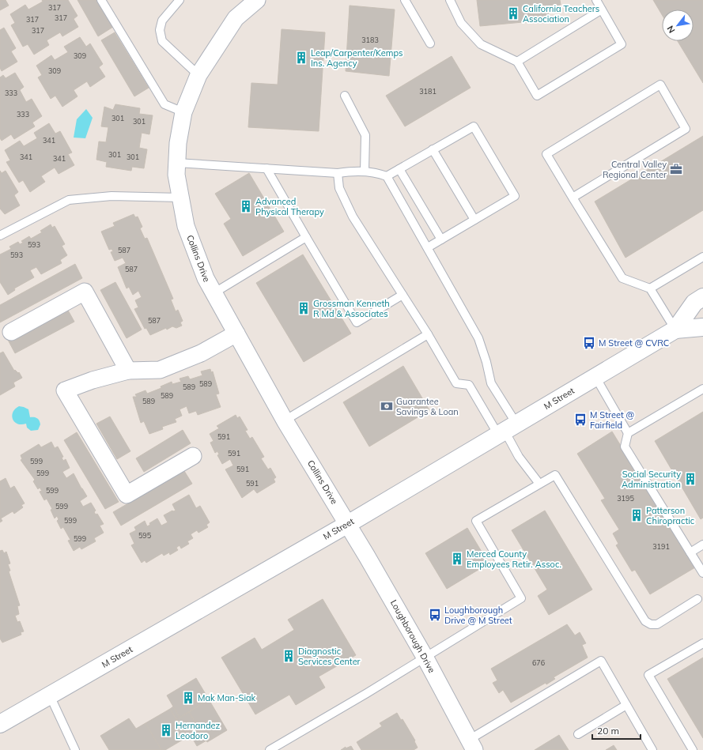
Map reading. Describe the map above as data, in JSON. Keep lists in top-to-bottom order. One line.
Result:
{"streets":{"street":["Collins Drive","M Street","Loughborough Drive"]},"crossings":[["Collins Drive","M Street"],["Collins Drive","Loughborough Drive"],["M Street","Loughborough Drive"]],"places":{"building":["California Teachers Association","Leap/Carpenter/Kemps Ins. Agency","Advanced Physical Therapy","Grossman Kenneth R Md & Associates","Social Security Administration","Patterson Chiropractic","Merced County Employees Retir. Assoc.","Diagnostic Services Center","Mak Man-Siak","Hernandez Leodoro"],"office":["Central Valley Regional Center"],"bus stop":["M Street @ CVRC","M Street @ Fairfield","Loughborough Drive @ M Street"],"bank":["Guarantee Savings & Loan"]},"house_numbers":["317","317","317","317","3183","309","309","3181","333","333","301","301","341","301","341","301","341","593","587","593","587","587","589","589","589","589","591","591","599","591","599","591","599","3195","599","599","595","599","3191","676"],"scale_bar":"20 m","north":"bottom left"}
